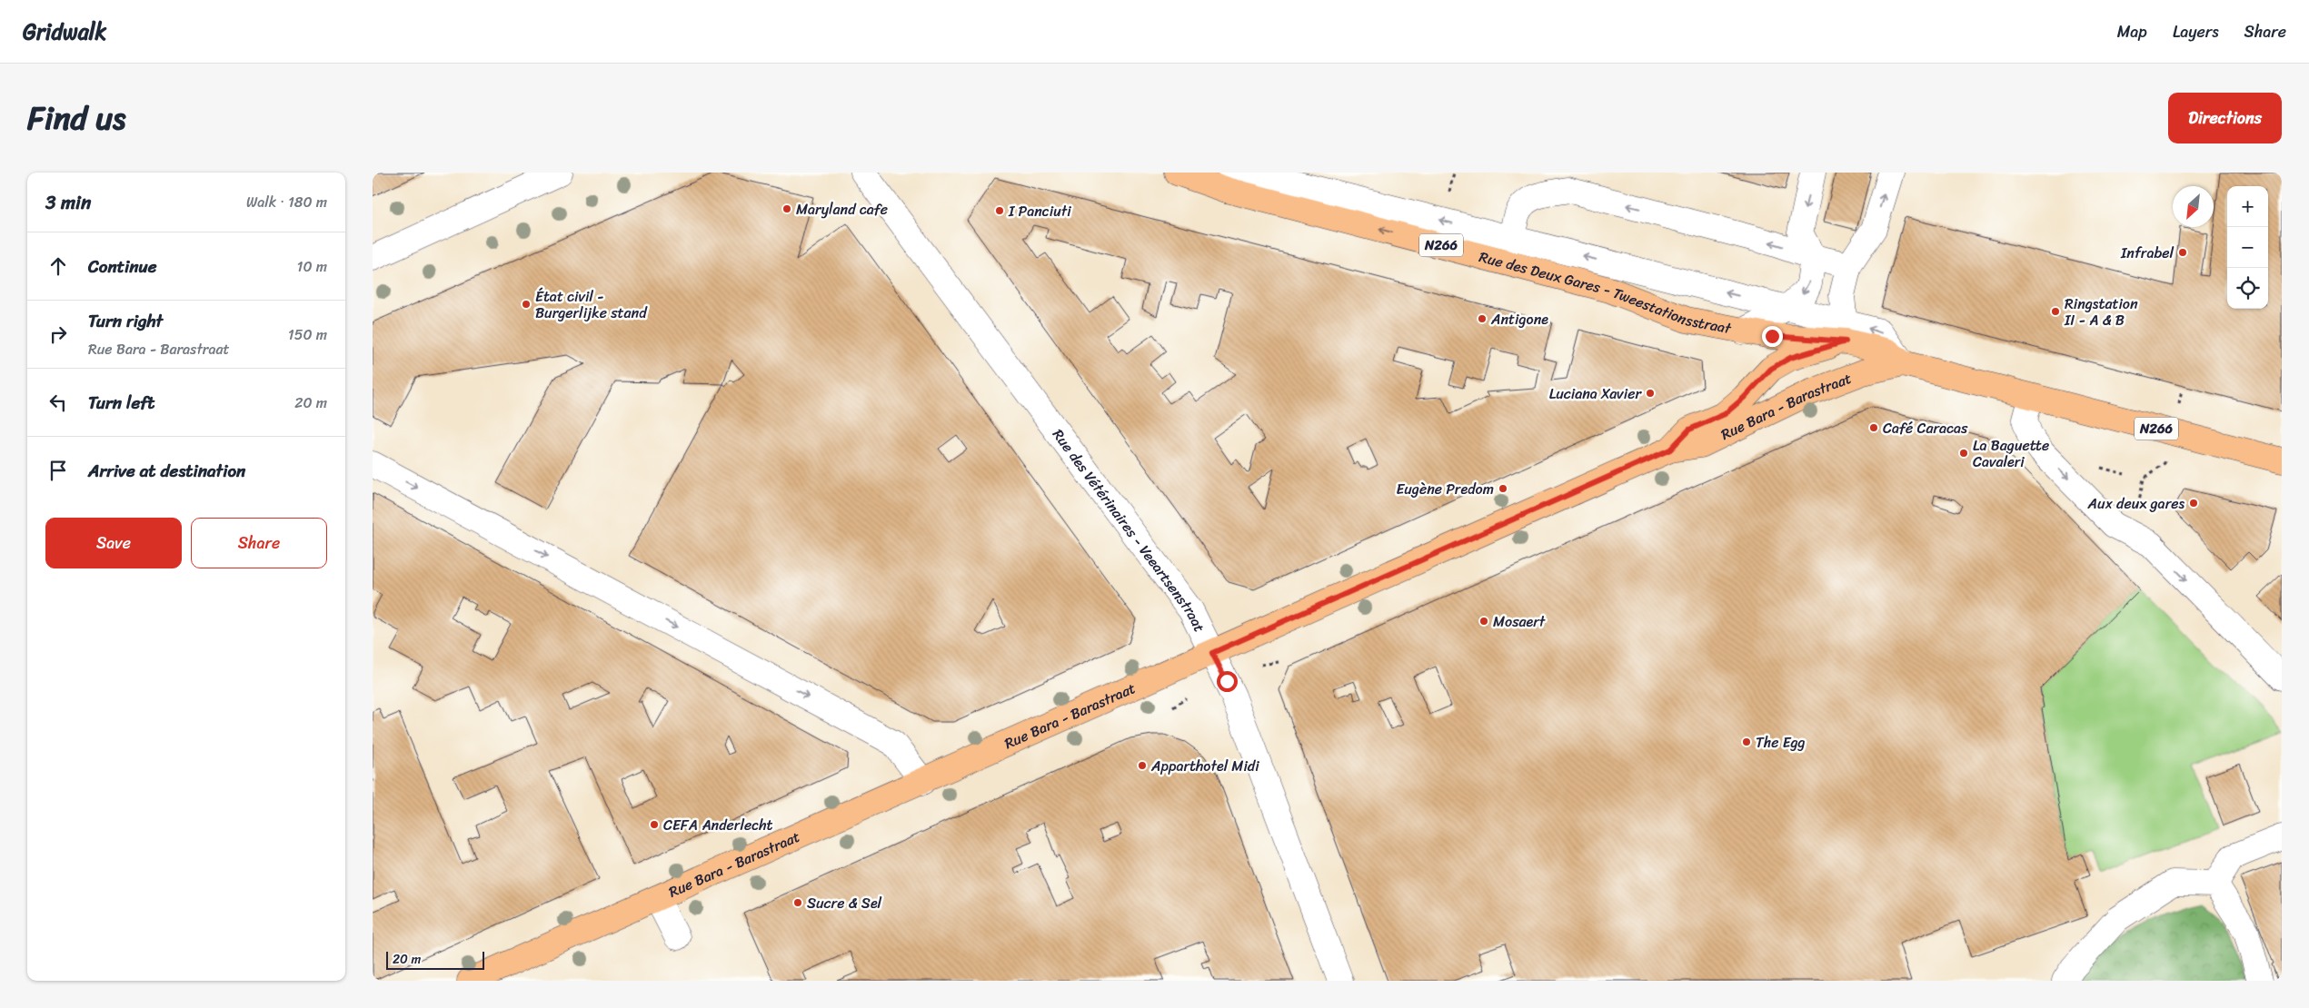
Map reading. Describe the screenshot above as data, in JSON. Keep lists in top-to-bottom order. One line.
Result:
{"streets":{"main road":["N266","Rue des Deux Gares - Tweestationsstraat","Rue Bara - Barastraat"],"street":["Rue des Vétérinaires - Veeartsenstraat"]},"crossings":[["Rue des Deux Gares - Tweestationsstraat","Rue Bara - Barastraat"],["Rue Bara - Barastraat","Rue des Vétérinaires - Veeartsenstraat"]],"one_way":["Rue des Deux Gares - Tweestationsstraat"],"places":["Maryland cafe","I Panciuti","Infrabel","État civil - Burgerlijke stand","Ringstation II - A & B","Antigone","Luciana Xavier","Café Caracas","La Baguette Cavaleri","Eugène Predom","Aux deux gares","Mosaert","The Egg","Apparthotel Midi","CEFA Anderlecht","Sucre & Sel"],"scale_bar":"20 m","north":"bottom left","page":{"header":"Gridwalk","nav":["Map","Layers","Share"],"title":"Find us","buttons":["Directions",["Save","Share"]],"heading":["3 min","Walk · 180 m"],"map_buttons":["+","−"],"list":[["Continue","10 m"],["Turn right","Rue Bara - Barastraat","150 m"],["Turn left","20 m"],"Arrive at destination"],"scale":"20 m"}}
